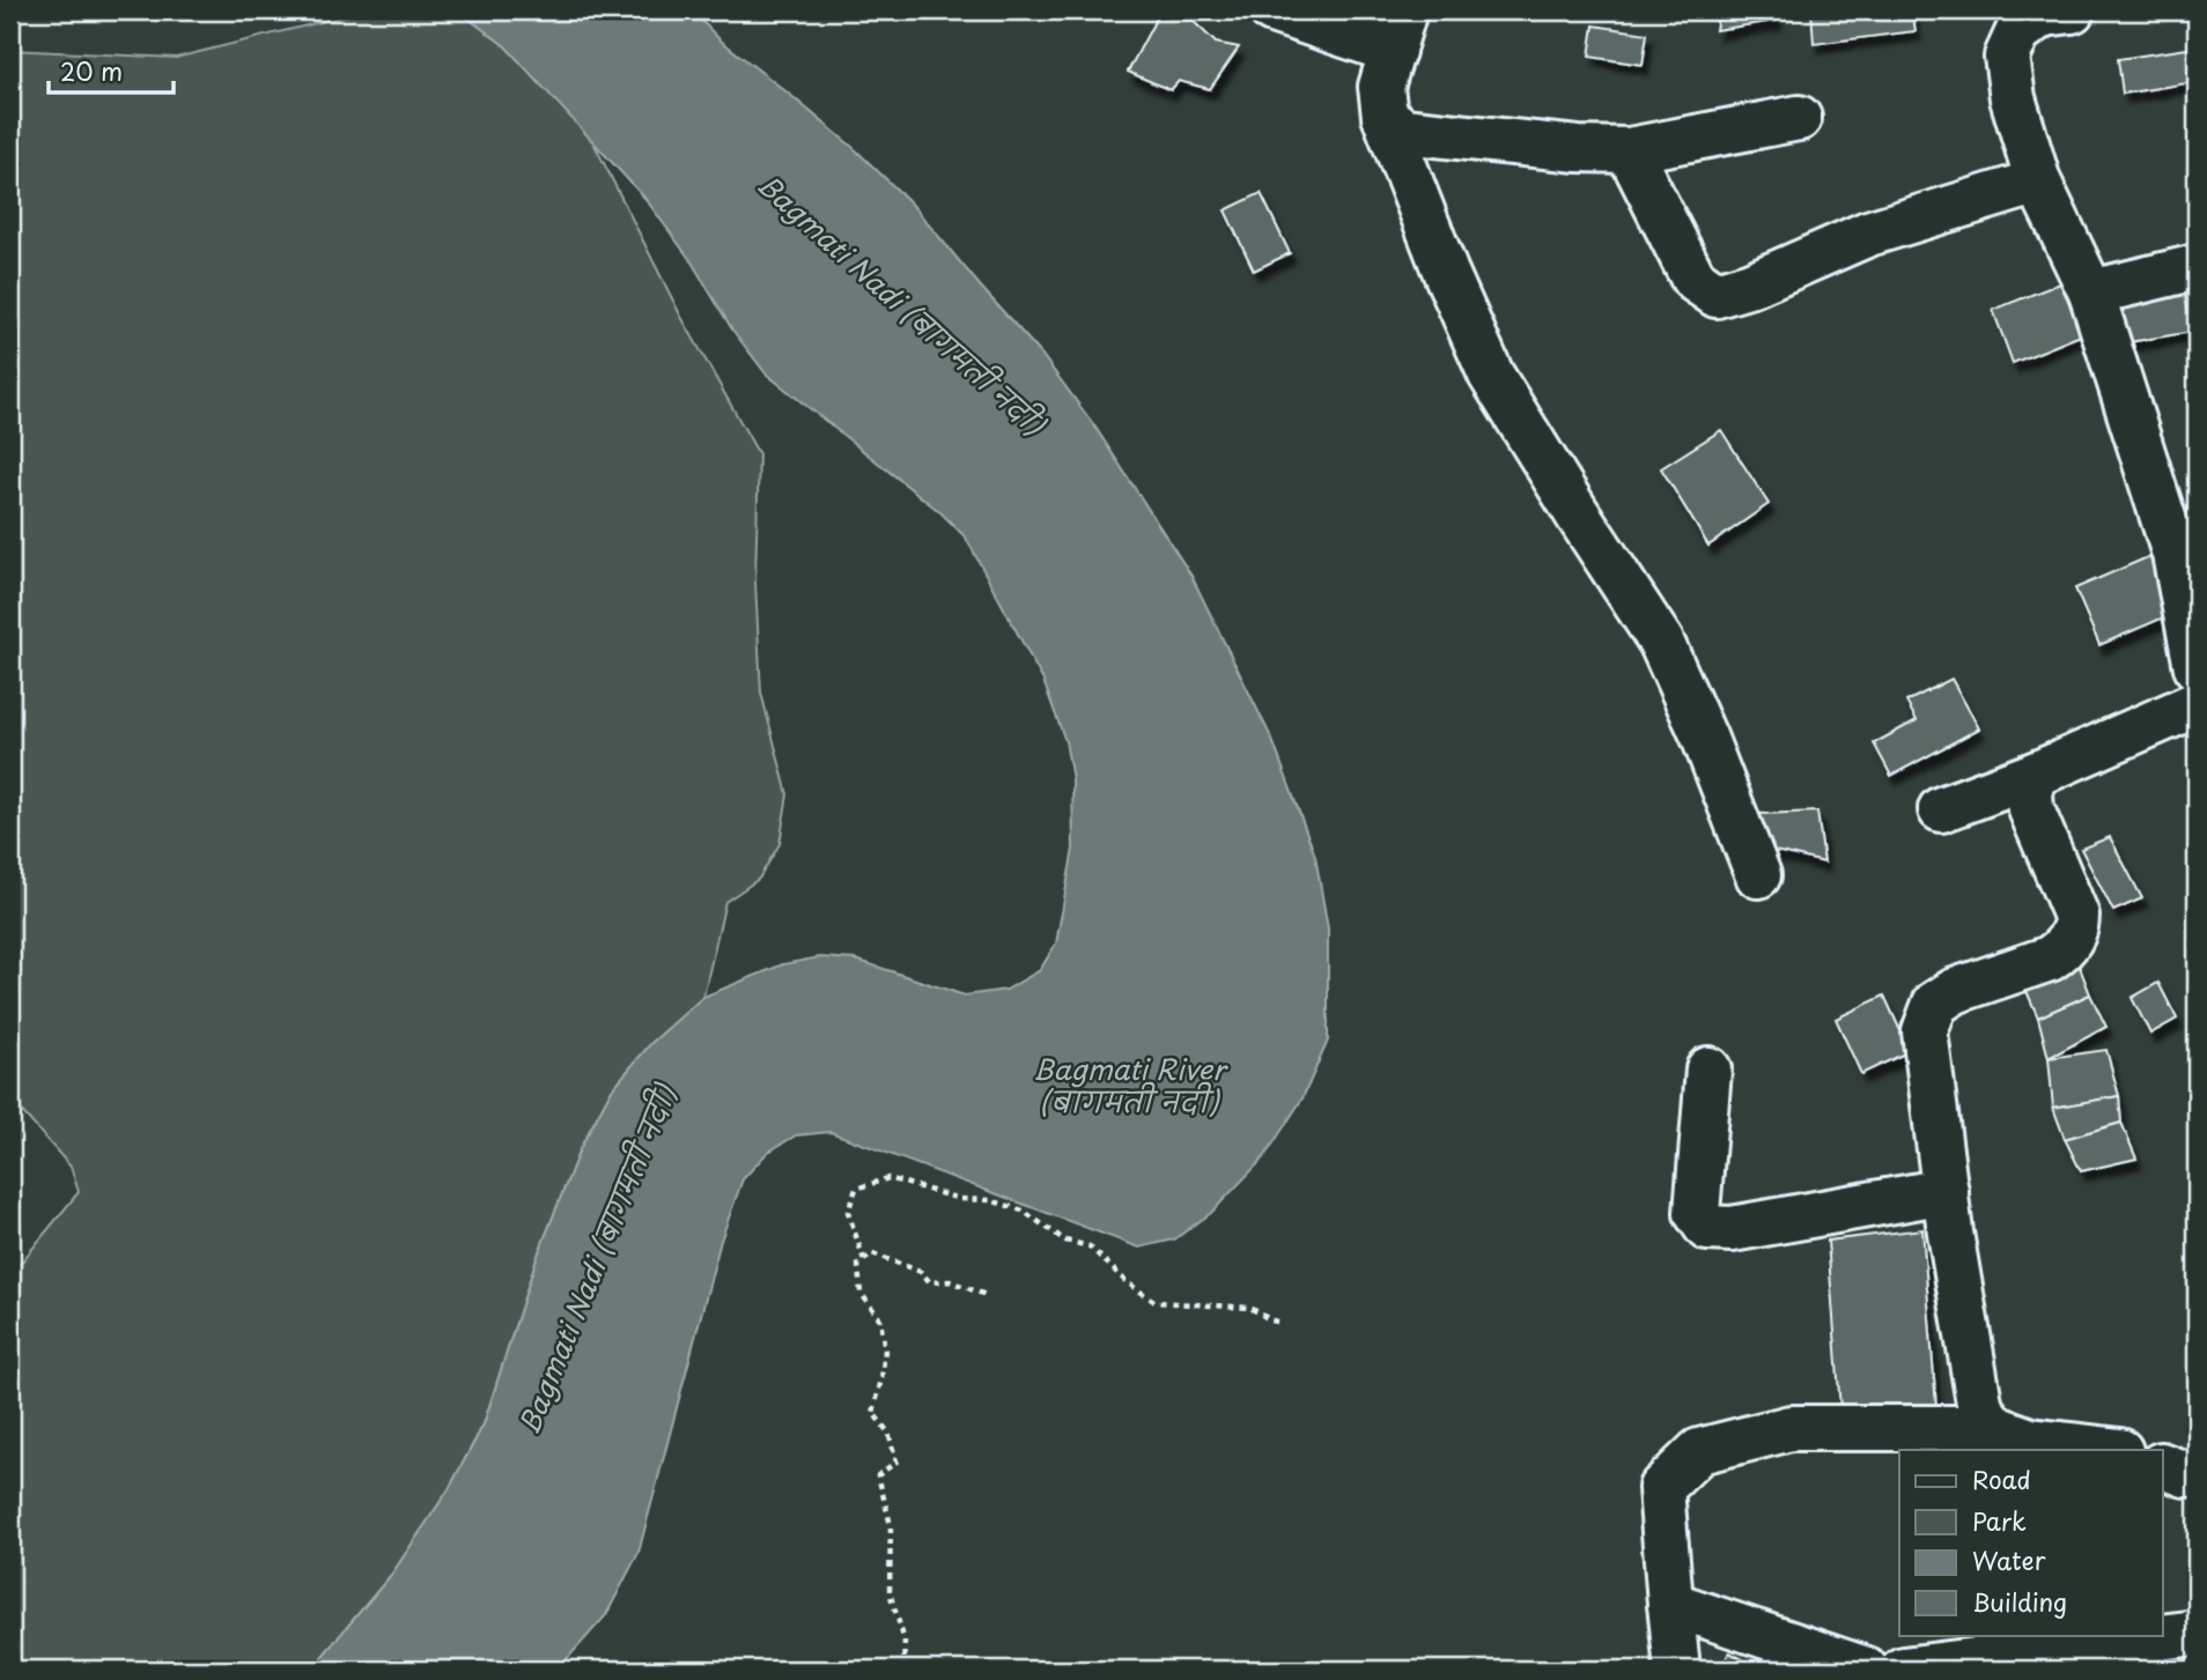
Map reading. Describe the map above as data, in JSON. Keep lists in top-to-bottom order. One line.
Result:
{"water":["Bagmati Nadi (बागमती नदी)","Bagmati River (बागमती नदी)"],"legend":["Road","Park","Water","Building"],"scale_bar":"20 m"}
